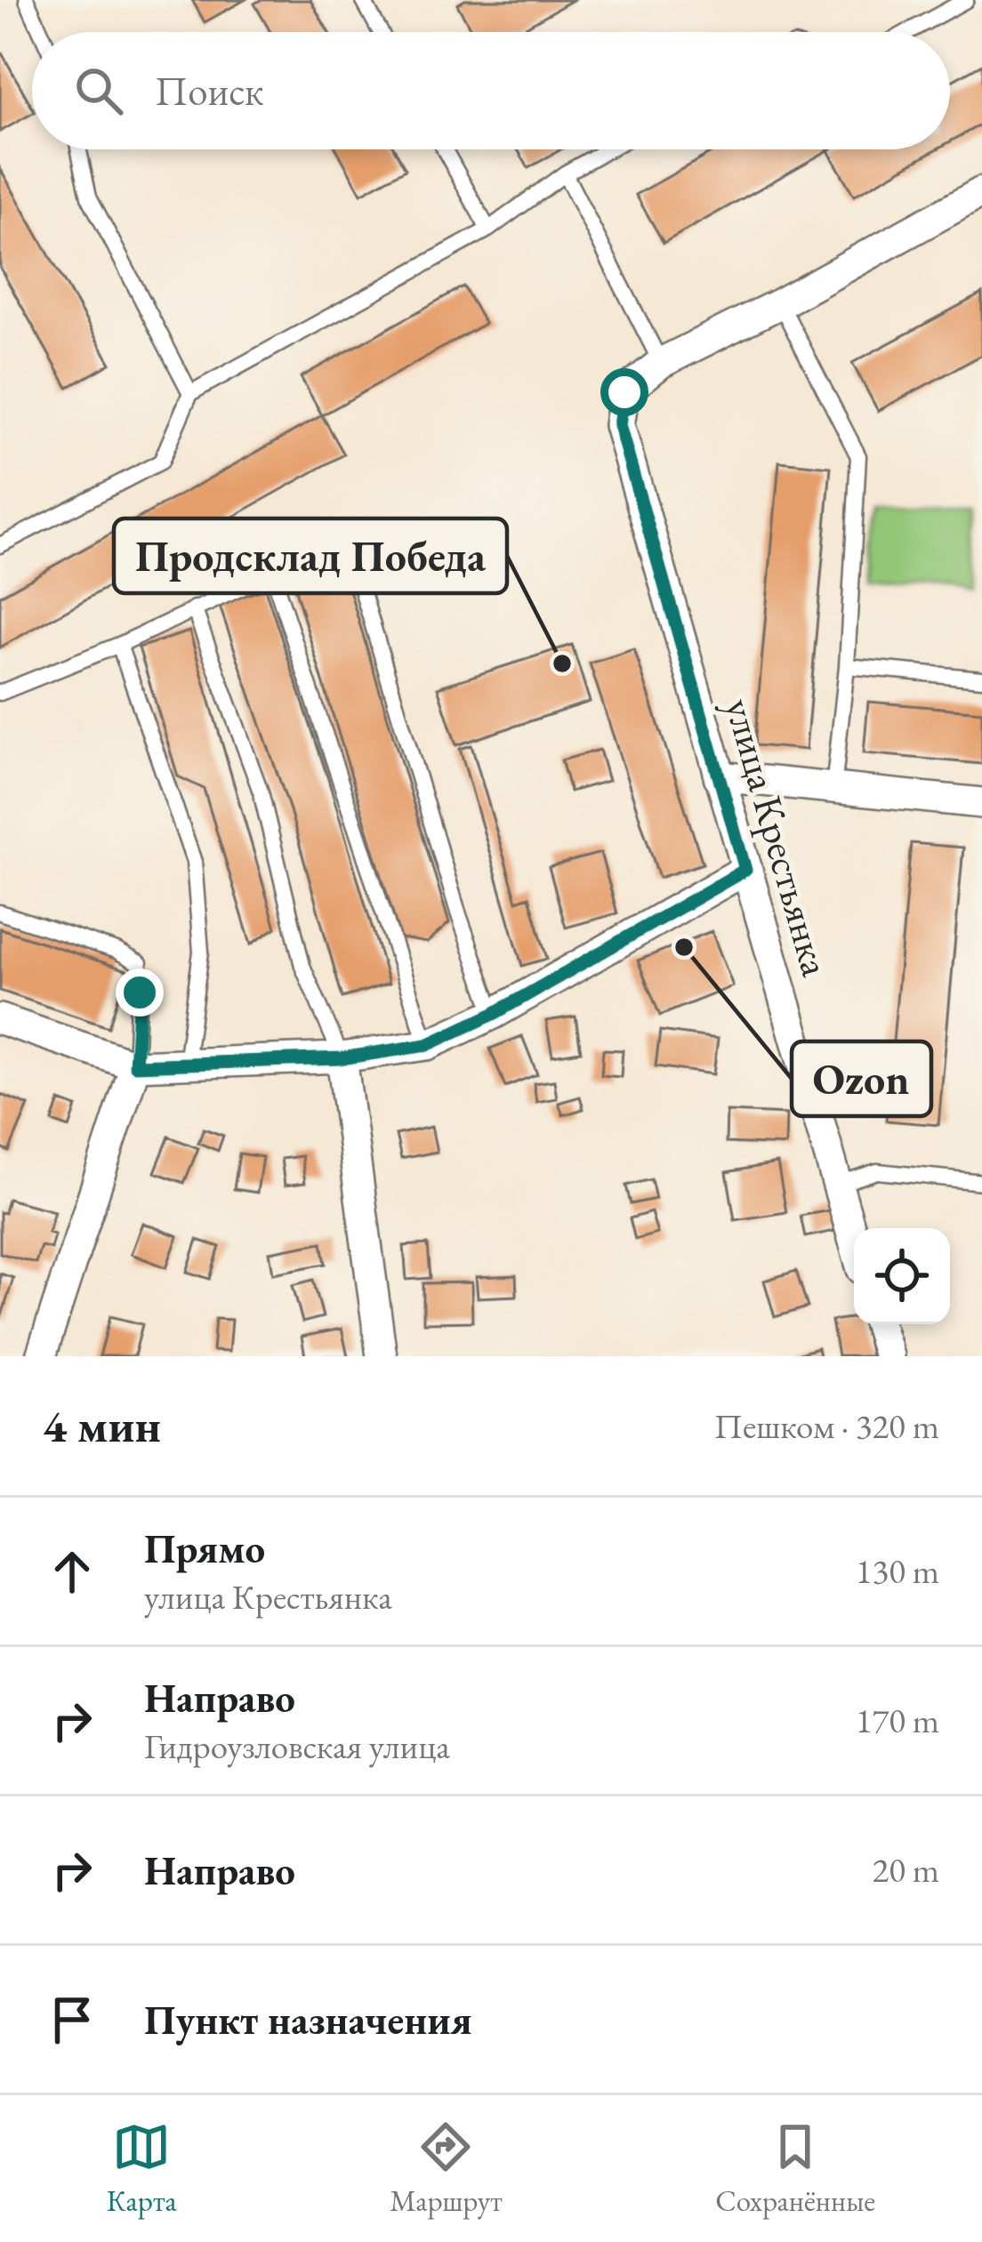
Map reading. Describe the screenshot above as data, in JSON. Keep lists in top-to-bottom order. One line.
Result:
{"streets":{"street":["улица Крестьянка"]},"places":["Продсклад Победа","Ozon"],"page":{"search":"Поиск","heading":["4 мин","Пешком · 320 m"],"list":[["Прямо","улица Крестьянка","130 m"],["Направо","Гидроузловская улица","170 m"],["Направо","20 m"],"Пункт назначения"],"nav":["Карта","Маршрут","Сохранённые"]}}
